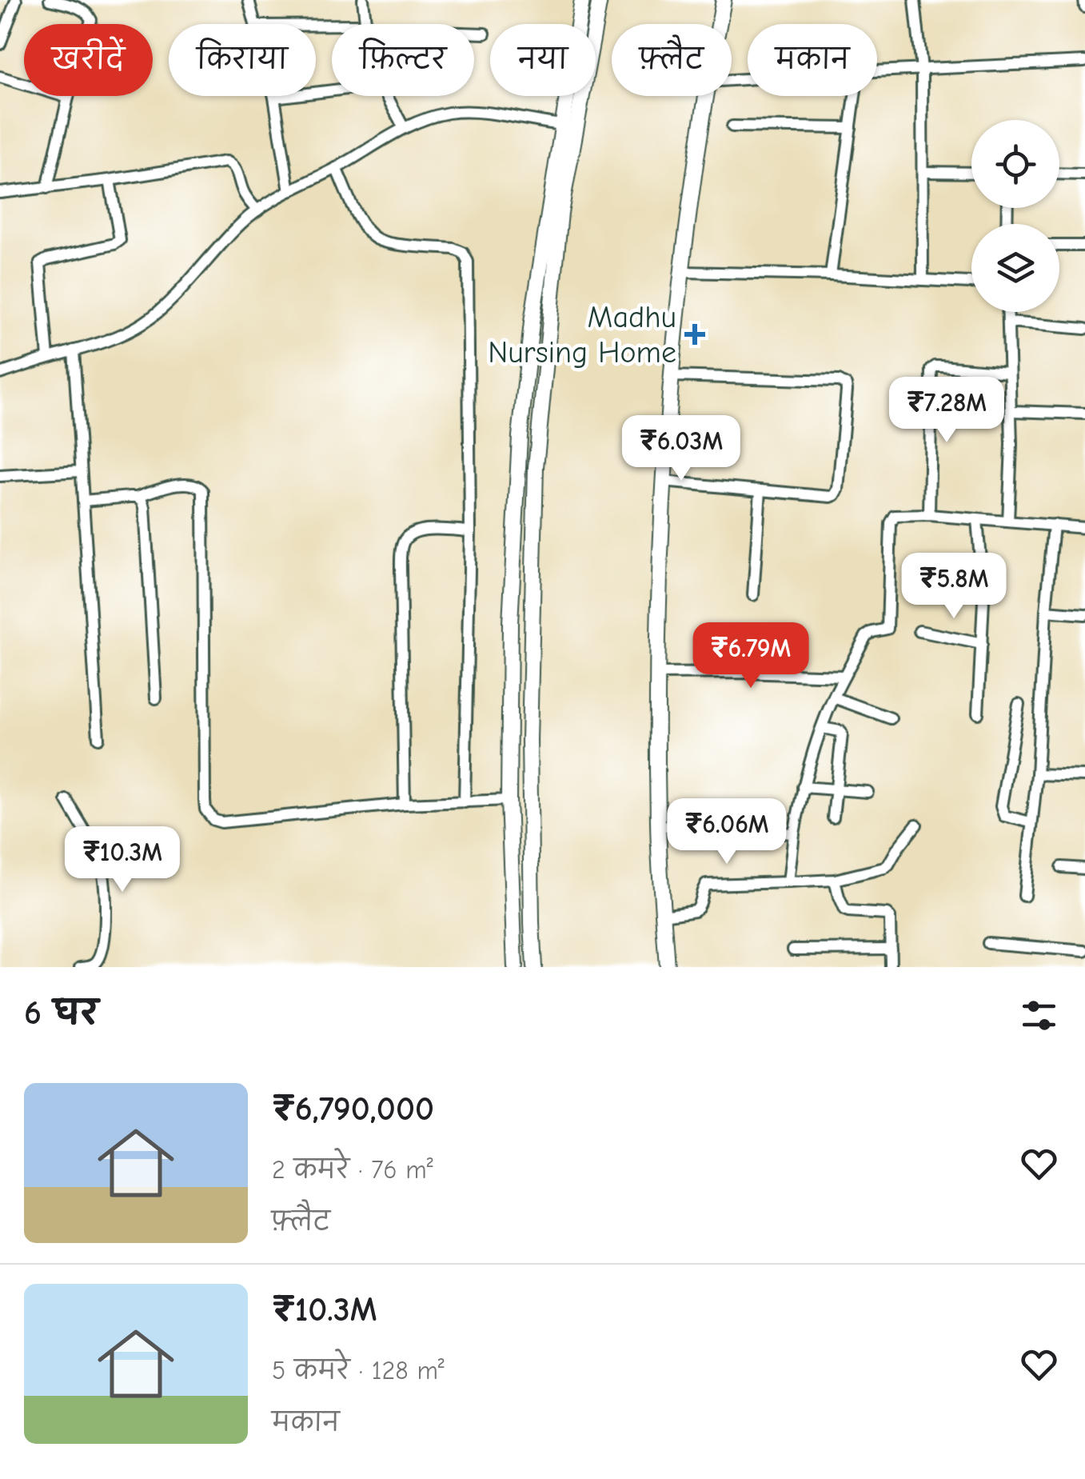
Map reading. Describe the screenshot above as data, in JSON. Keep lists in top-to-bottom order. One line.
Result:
{"places":{"health":["Madhu Nursing Home"]},"page":{"chip":["खरीदें","किराया","फ़िल्टर","नया","फ़्लैट","मकान"],"price":["₹7.28M","₹6.03M","₹5.8M","₹6.79M","₹6.06M","₹10.3M"],"heading":"6 घर","list":[{"name":"₹6,790,000","note":"2 कमरे · 76 m² · फ़्लैट"},{"name":"₹10.3M","note":"5 कमरे · 128 m² · मकान"}]}}
